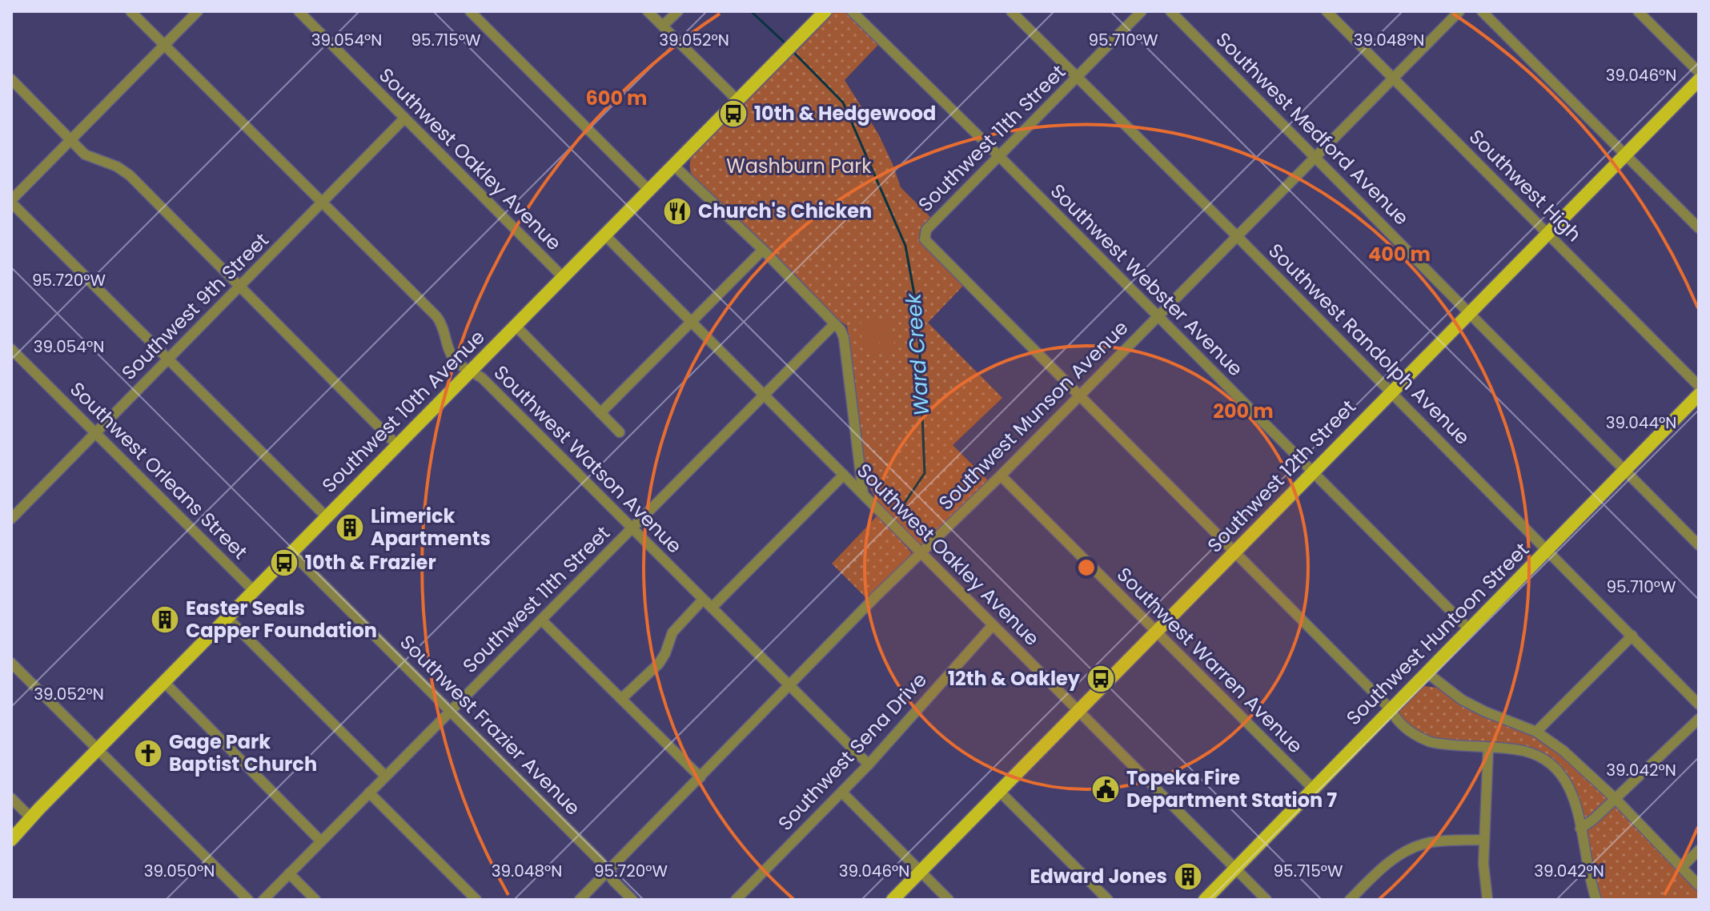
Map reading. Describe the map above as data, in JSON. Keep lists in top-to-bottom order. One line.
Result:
{"streets":{"main road":["Southwest 10th Avenue","Southwest 12th Street","Southwest Huntoon Street"],"street":["Southwest Medford Avenue","Southwest 11th Street","Southwest Oakley Avenue","Southwest High","Southwest Webster Avenue","Southwest 9th Street","Southwest Randolph Avenue","Southwest Munson Avenue","Southwest Watson Avenue","Southwest Orleans Street","Southwest Warren Avenue","Southwest Frazier Avenue","Southwest Sena Drive"]},"crossings":[["Southwest Medford Avenue","Southwest Munson Avenue"],["Southwest Medford Avenue","Southwest 12th Street"],["Southwest Medford Avenue","Southwest Huntoon Street"],["Southwest 11th Street","Southwest Oakley Avenue"],["Southwest 11th Street","Southwest Webster Avenue"],["Southwest 11th Street","Southwest Randolph Avenue"],["Southwest 11th Street","Southwest Munson Avenue"],["Southwest 11th Street","Southwest Watson Avenue"],["Southwest 11th Street","Southwest Frazier Avenue"],["Southwest Oakley Avenue","Southwest 9th Street"],["Southwest Oakley Avenue","Southwest 10th Avenue"],["Southwest Oakley Avenue","Southwest Munson Avenue"],["Southwest Oakley Avenue","Southwest 12th Street"],["Southwest Oakley Avenue","Southwest Huntoon Street"],["Southwest Oakley Avenue","Southwest Sena Drive"],["Southwest High","Southwest Munson Avenue"],["Southwest High","Southwest 12th Street"],["Southwest Webster Avenue","Southwest Munson Avenue"],["Southwest Webster Avenue","Southwest 12th Street"],["Southwest Webster Avenue","Southwest Huntoon Street"],["Southwest 9th Street","Southwest Watson Avenue"],["Southwest 9th Street","Southwest Orleans Street"],["Southwest Randolph Avenue","Southwest Munson Avenue"],["Southwest Randolph Avenue","Southwest 12th Street"],["Southwest Randolph Avenue","Southwest Huntoon Street"],["Southwest 10th Avenue","Southwest Watson Avenue"],["Southwest 10th Avenue","Southwest Orleans Street"],["Southwest 10th Avenue","Southwest Frazier Avenue"],["Southwest Munson Avenue","Southwest Watson Avenue"],["Southwest Munson Avenue","Southwest Warren Avenue"],["Southwest Munson Avenue","Southwest Frazier Avenue"],["Southwest Watson Avenue","Southwest Sena Drive"],["Southwest 12th Street","Southwest Warren Avenue"],["Southwest Huntoon Street","Southwest Warren Avenue"]],"water":["Ward Creek"],"parks":["Washburn Park"],"places":{"bus stop":["10th & Hedgewood","10th & Frazier","12th & Oakley"],"restaurant":["Church's Chicken"],"building":["Limerick Apartments","Easter Seals Capper Foundation","Edward Jones"],"church":["Gage Park Baptist Church"],"public building":["Topeka Fire Department Station 7"]},"coordinates":["39.054°N","95.715°W","39.052°N","95.710°W","39.048°N","39.046°N","95.720°W","39.044°N","39.042°N","39.050°N"],"rings":["600 m","400 m","200 m"]}
